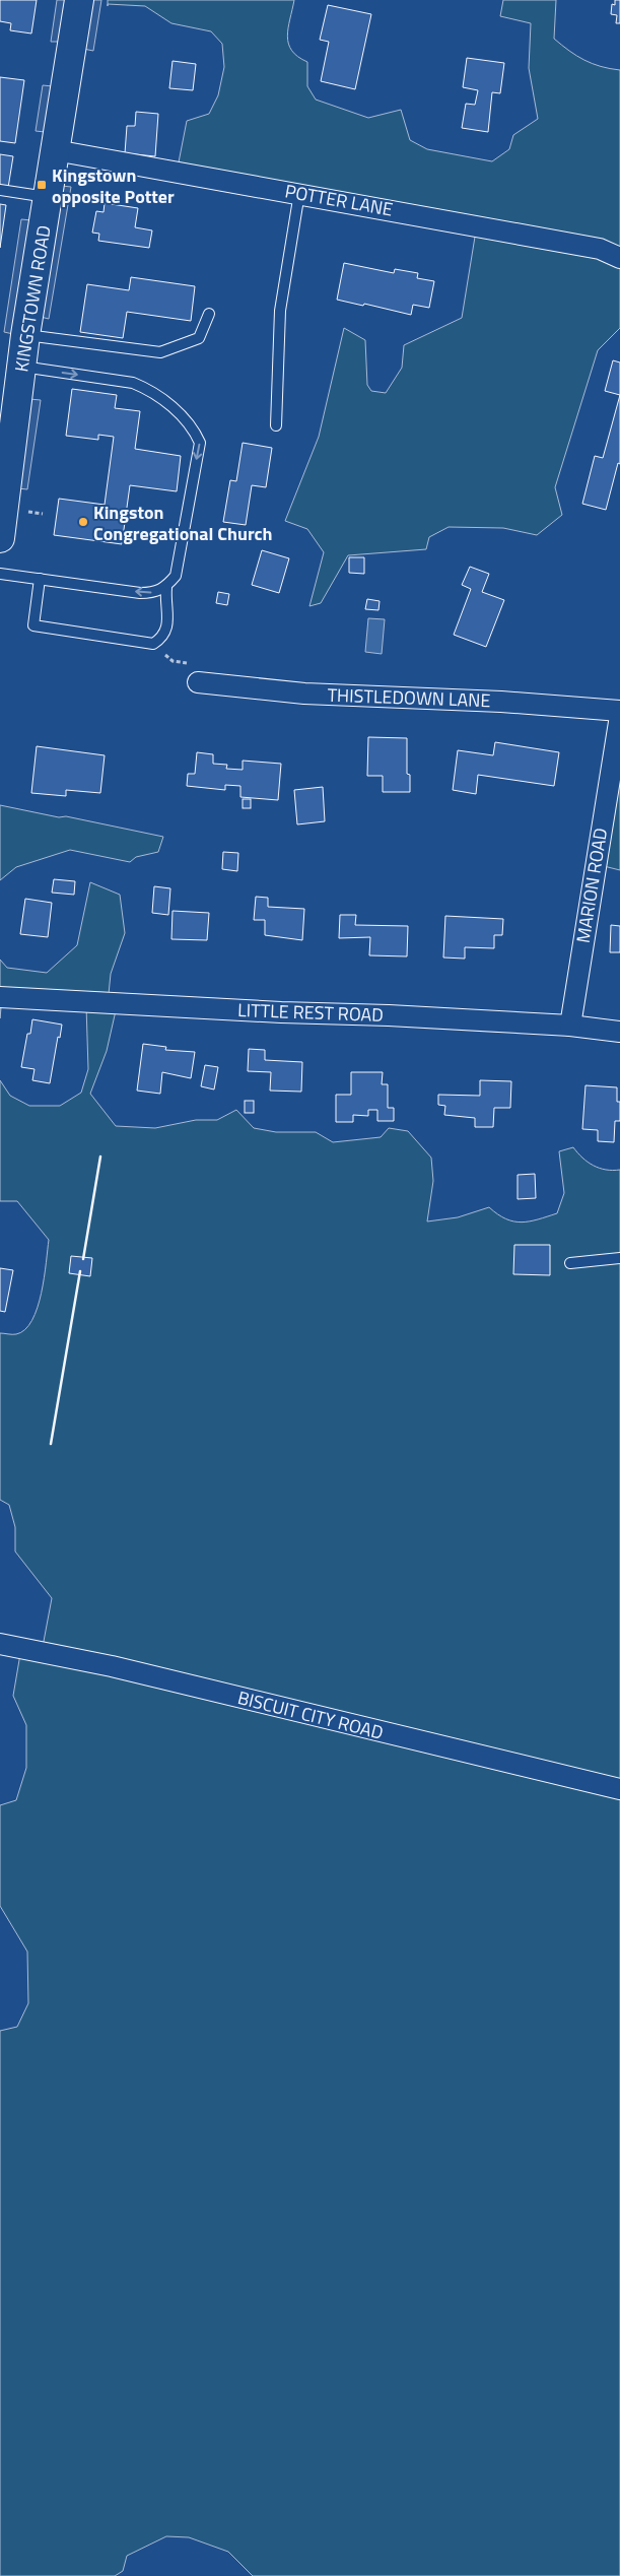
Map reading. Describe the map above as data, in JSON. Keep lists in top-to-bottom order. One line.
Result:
{"streets":{"main road":["KINGSTOWN ROAD"],"street":["POTTER LANE","THISTLEDOWN LANE","MARION ROAD","LITTLE REST ROAD","BISCUIT CITY ROAD"]},"crossings":[["POTTER LANE","KINGSTOWN ROAD"],["MARION ROAD","LITTLE REST ROAD"]],"places":{"transit":["Kingstown opposite Potter"],"other":["Kingston Congregational Church"]}}
